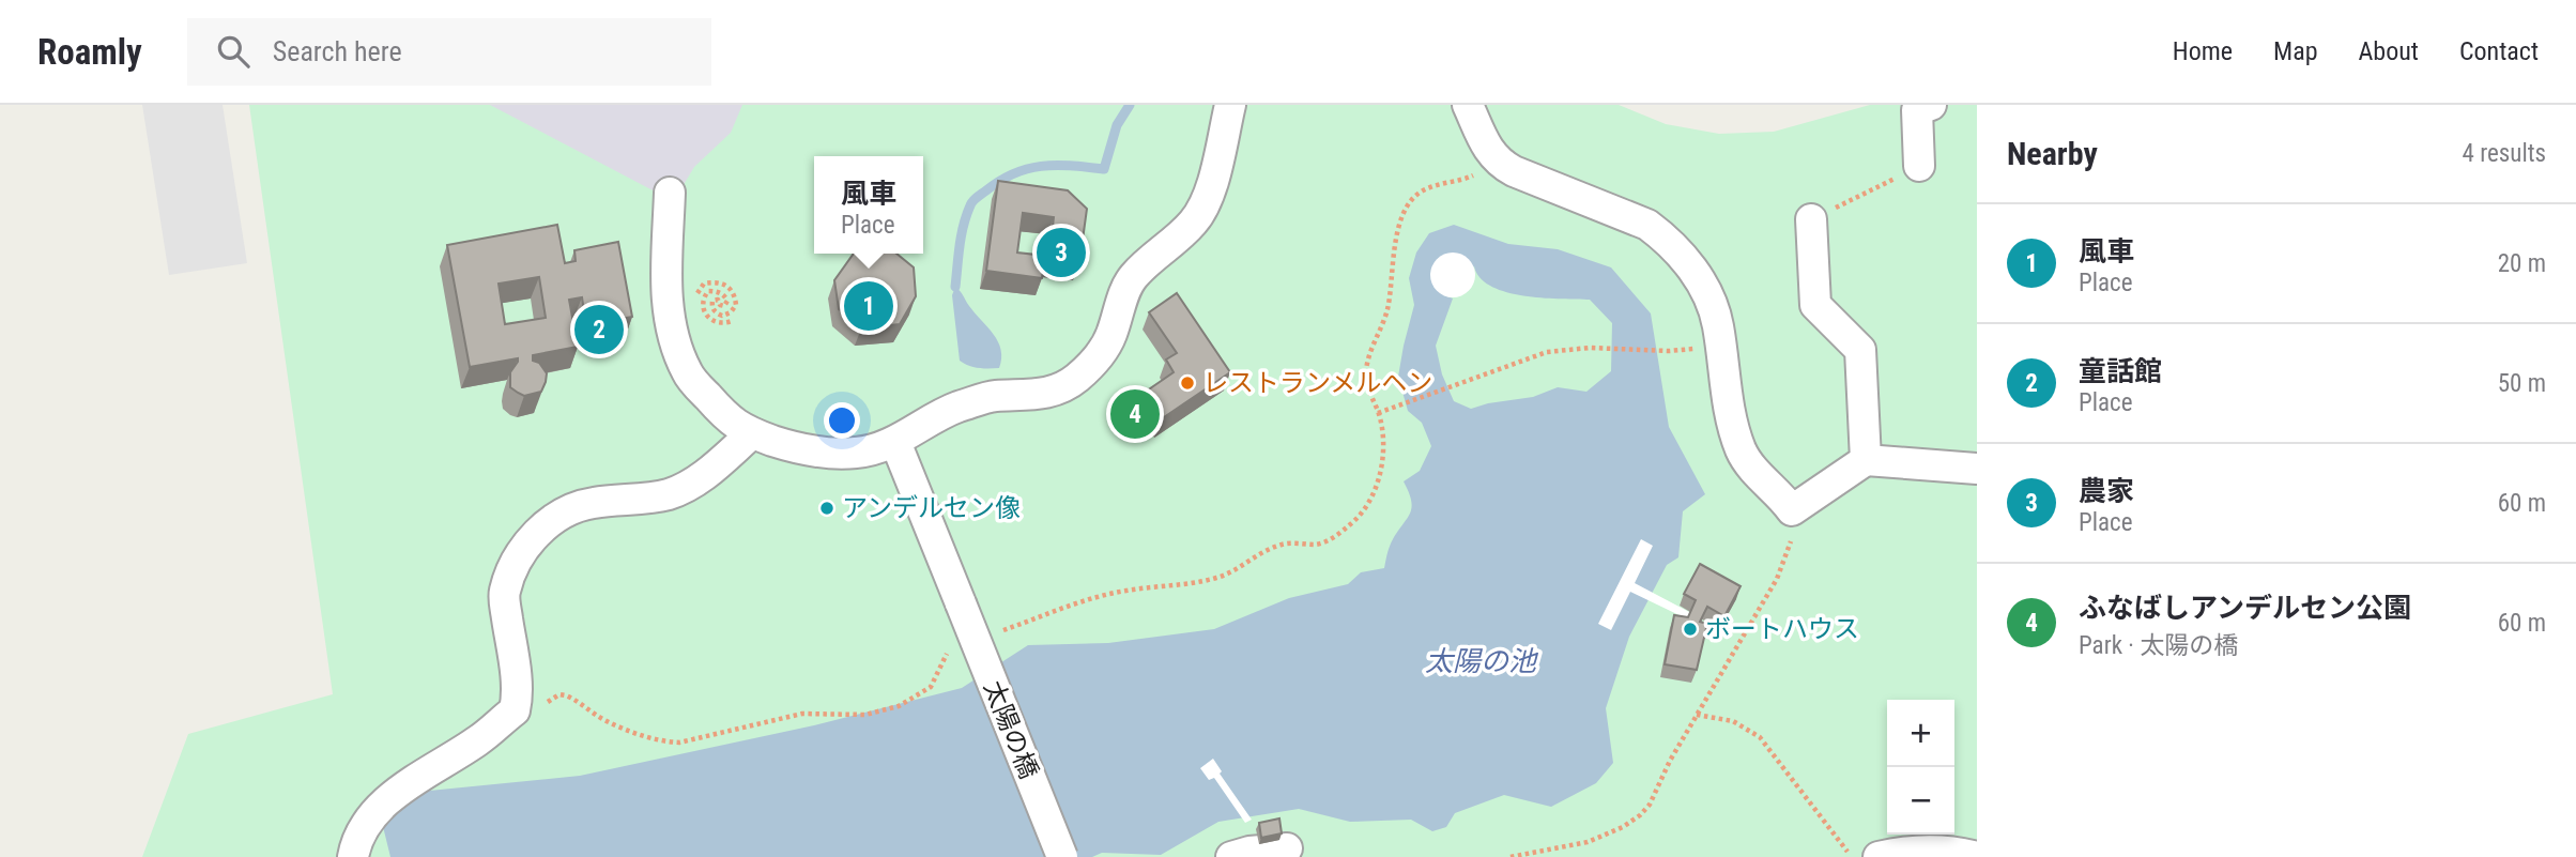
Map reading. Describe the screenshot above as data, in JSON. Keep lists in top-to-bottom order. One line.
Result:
{"streets":{"street":["太陽の橋"]},"water":["太陽の池"],"places":["レストランメルヘン","アンデルセン像","ボートハウス"],"page":{"header":"Roamly","search":"Search here","nav":["Home","Map","About","Contact"],"heading":["Nearby","4 results"],"popup":["風車","Place"],"list":[{"mark":"1","name":"風車","note":"Place","value":"20 m"},{"mark":"2","name":"童話館","note":"Place","value":"50 m"},{"mark":"3","name":"農家","note":"Place","value":"60 m"},{"mark":"4","name":"ふなばしアンデルセン公園","note":"Park · 太陽の橋","value":"60 m"}],"pins":["3","1","2","4"],"map_buttons":["+","−"]}}
